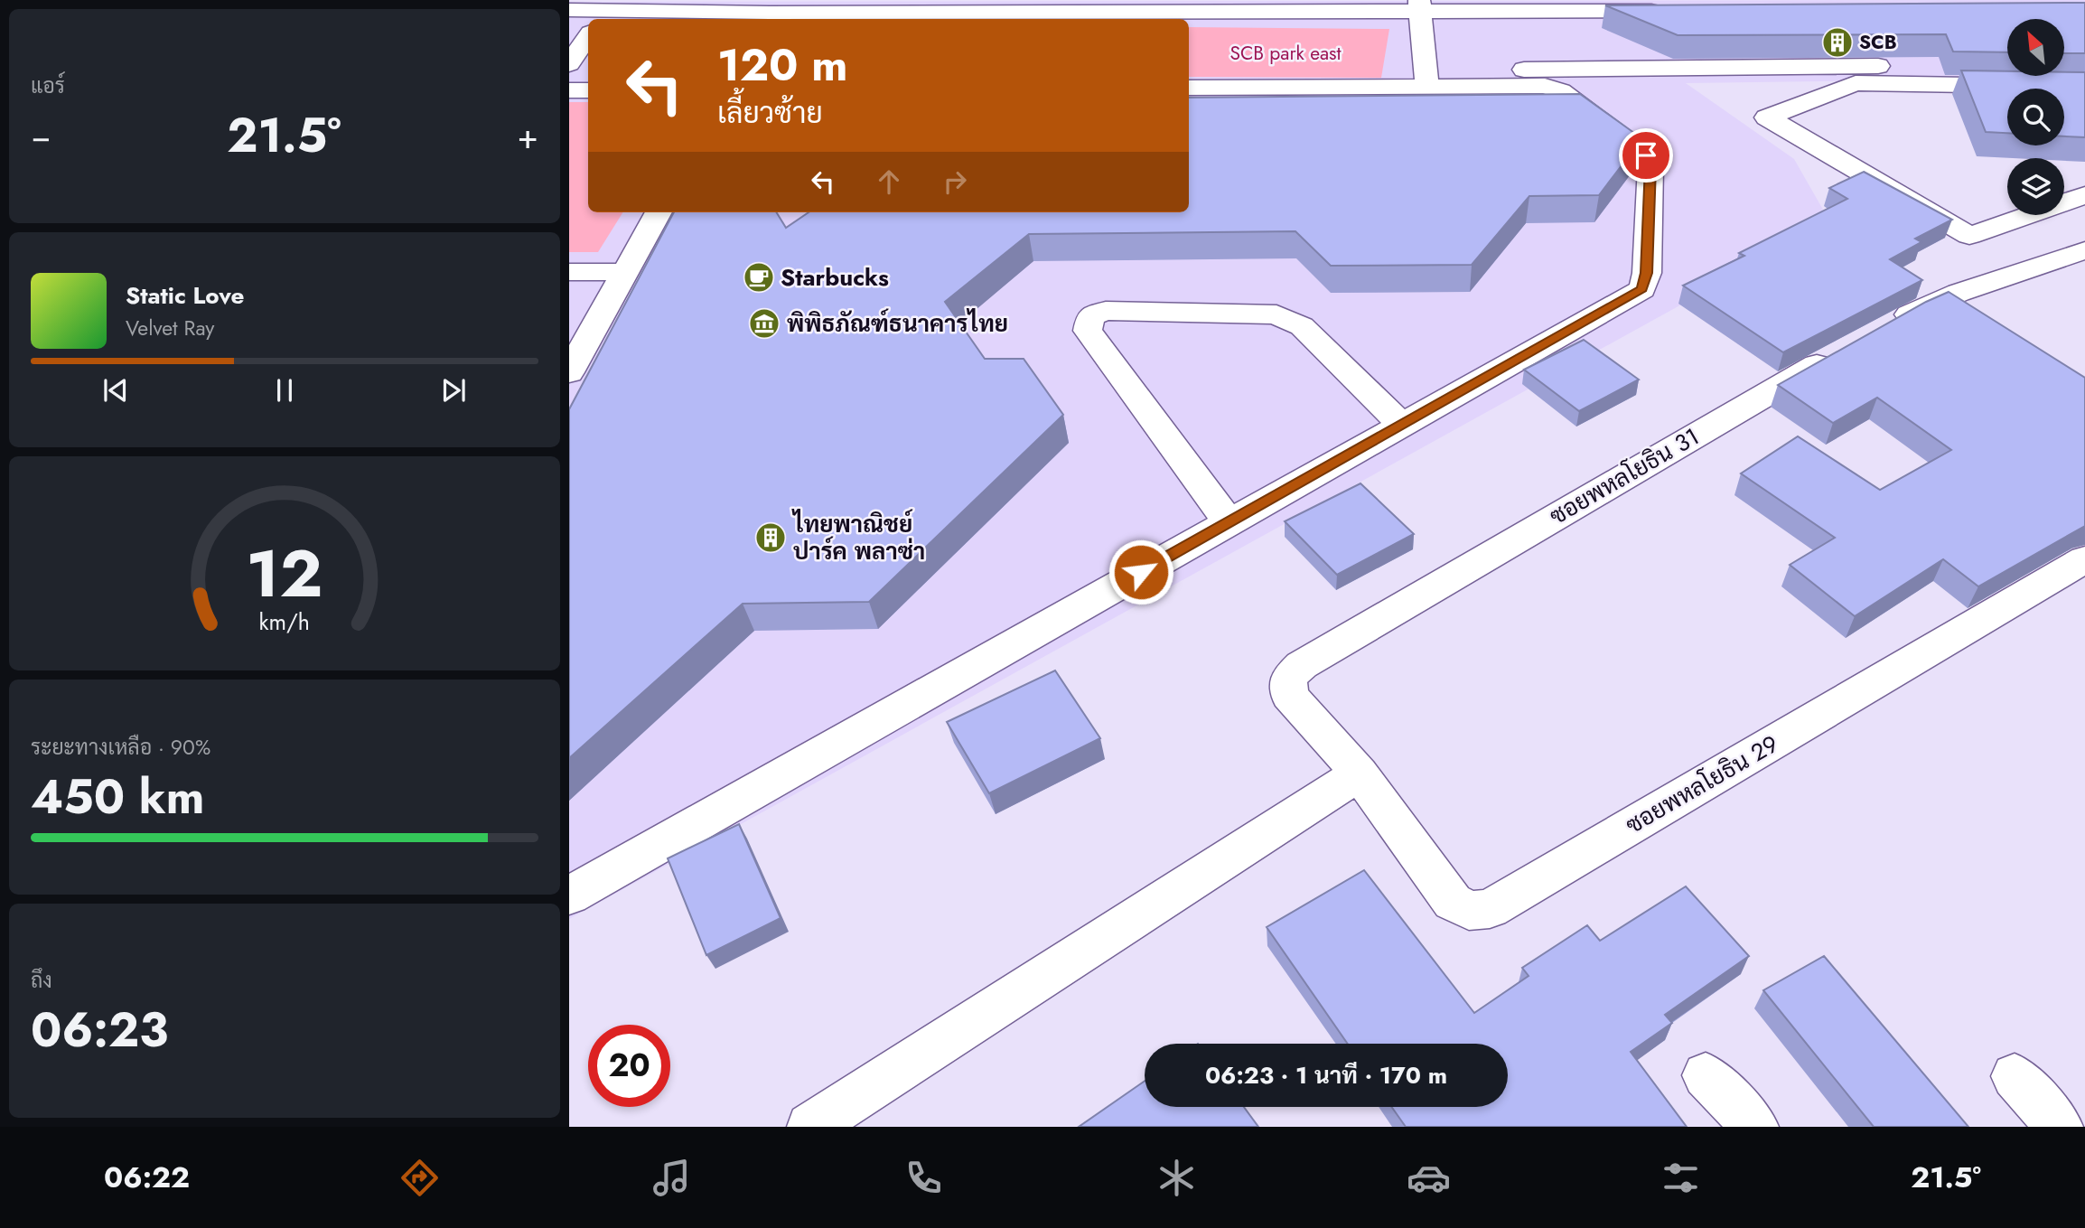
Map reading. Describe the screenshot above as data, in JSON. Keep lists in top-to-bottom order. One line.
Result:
{"streets":{"street":["ซอยพหลโยธิน 31","ซอยพหลโยธิน 29"]},"crossings":[["ซอยพหลโยธิน 31","ซอยพหลโยธิน 29"]],"parks":["SCB park east"],"places":{"building":["SCB","ไทยพาณิชย์ ปาร์ค พลาซ่า"],"cafe":["Starbucks"],"museum":["พิพิธภัณฑ์ธนาคารไทย"]},"north":"top left","page":{"tile":["แอร์",["ระยะทางเหลือ · 90%","450 km"],["ถึง","06:23"]],"turn":["120 m","เลี้ยวซ้าย"],"heat":["−","21.5°","+"],"song":["Static Love","Velvet Ray"],"limit":"20","trip":"06:23 · 1 นาที · 170 m","tabs":["06:22","21.5°"],"gauge":["12","km/h"]}}
